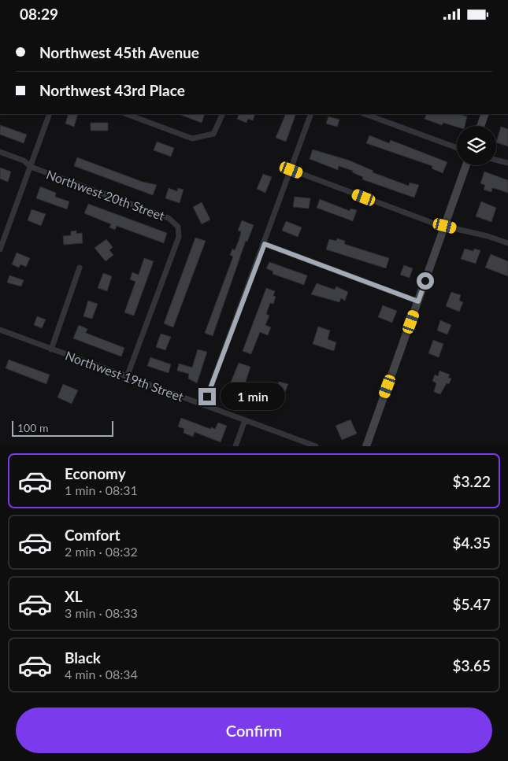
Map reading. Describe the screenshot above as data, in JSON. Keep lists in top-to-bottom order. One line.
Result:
{"streets":{"street":["Northwest 20th Street","Northwest 19th Street"]},"crossings":[["Northwest 20th Street","Northwest 19th Street"]],"scale_bar":"100 m","page":{"status":"08:29","banner":["Northwest 45th Avenue","Northwest 43rd Place"],"bubble":"1 min","scale":"100 m","list":[{"name":"Economy","note":"1 min · 08:31","value":"$3.22"},{"name":"Comfort","note":"2 min · 08:32","value":"$4.35"},{"name":"XL","note":"3 min · 08:33","value":"$5.47"},{"name":"Black","note":"4 min · 08:34","value":"$3.65"}],"buttons":"Confirm"}}
